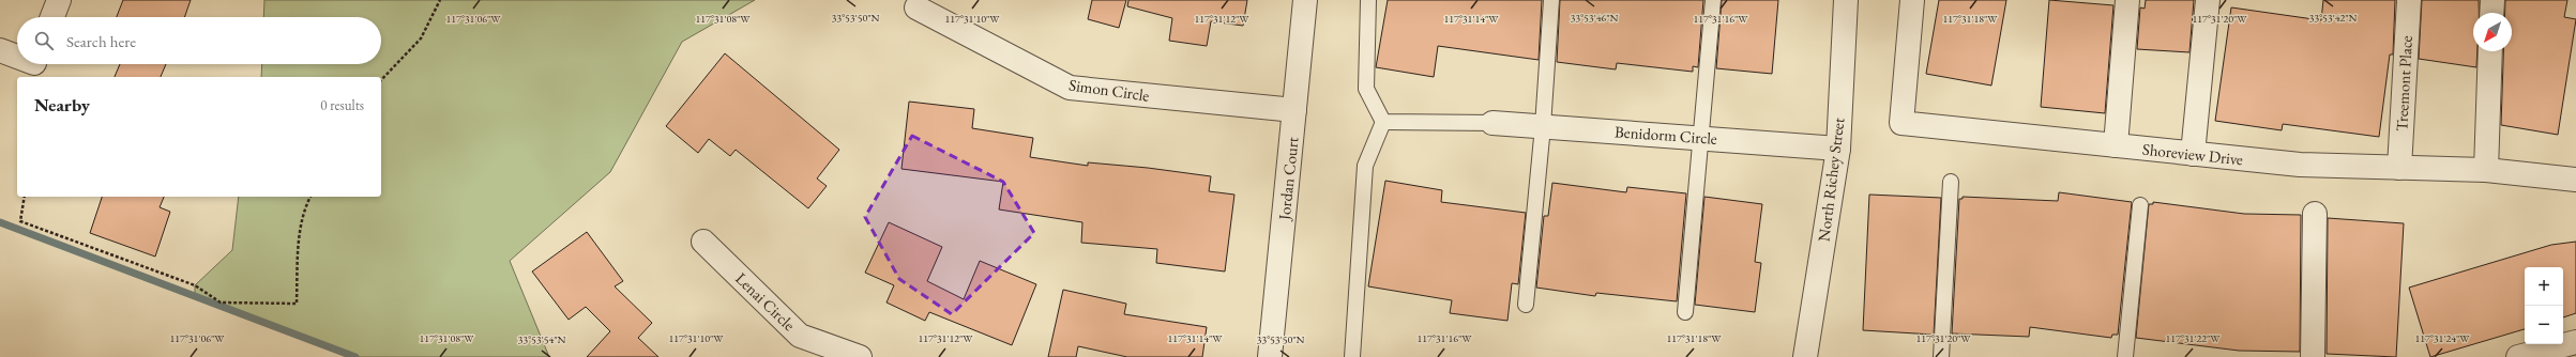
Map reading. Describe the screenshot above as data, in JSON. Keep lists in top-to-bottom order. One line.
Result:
{"streets":{"street":["Treemont Place","Simon Circle","Benidorm Circle","Shoreview Drive","Jordan Court","North Richey Street","Lenai Circle"]},"crossings":[["Treemont Place","Shoreview Drive"],["Simon Circle","Jordan Court"],["Benidorm Circle","North Richey Street"]],"north":"bottom left","page":{"search":"Search here","heading":["Nearby","0 results"],"map_buttons":["+","−"]},"coordinates":["33°53'42\"N","33°53'50\"N","33°53'46\"N","117°31'06\"W","117°31'08\"W","117°31'10\"W","117°31'12\"W","117°31'14\"W","117°31'16\"W","117°31'18\"W","117°31'20\"W","117°31'22\"W","117°31'24\"W","33°53'54\"N"]}
